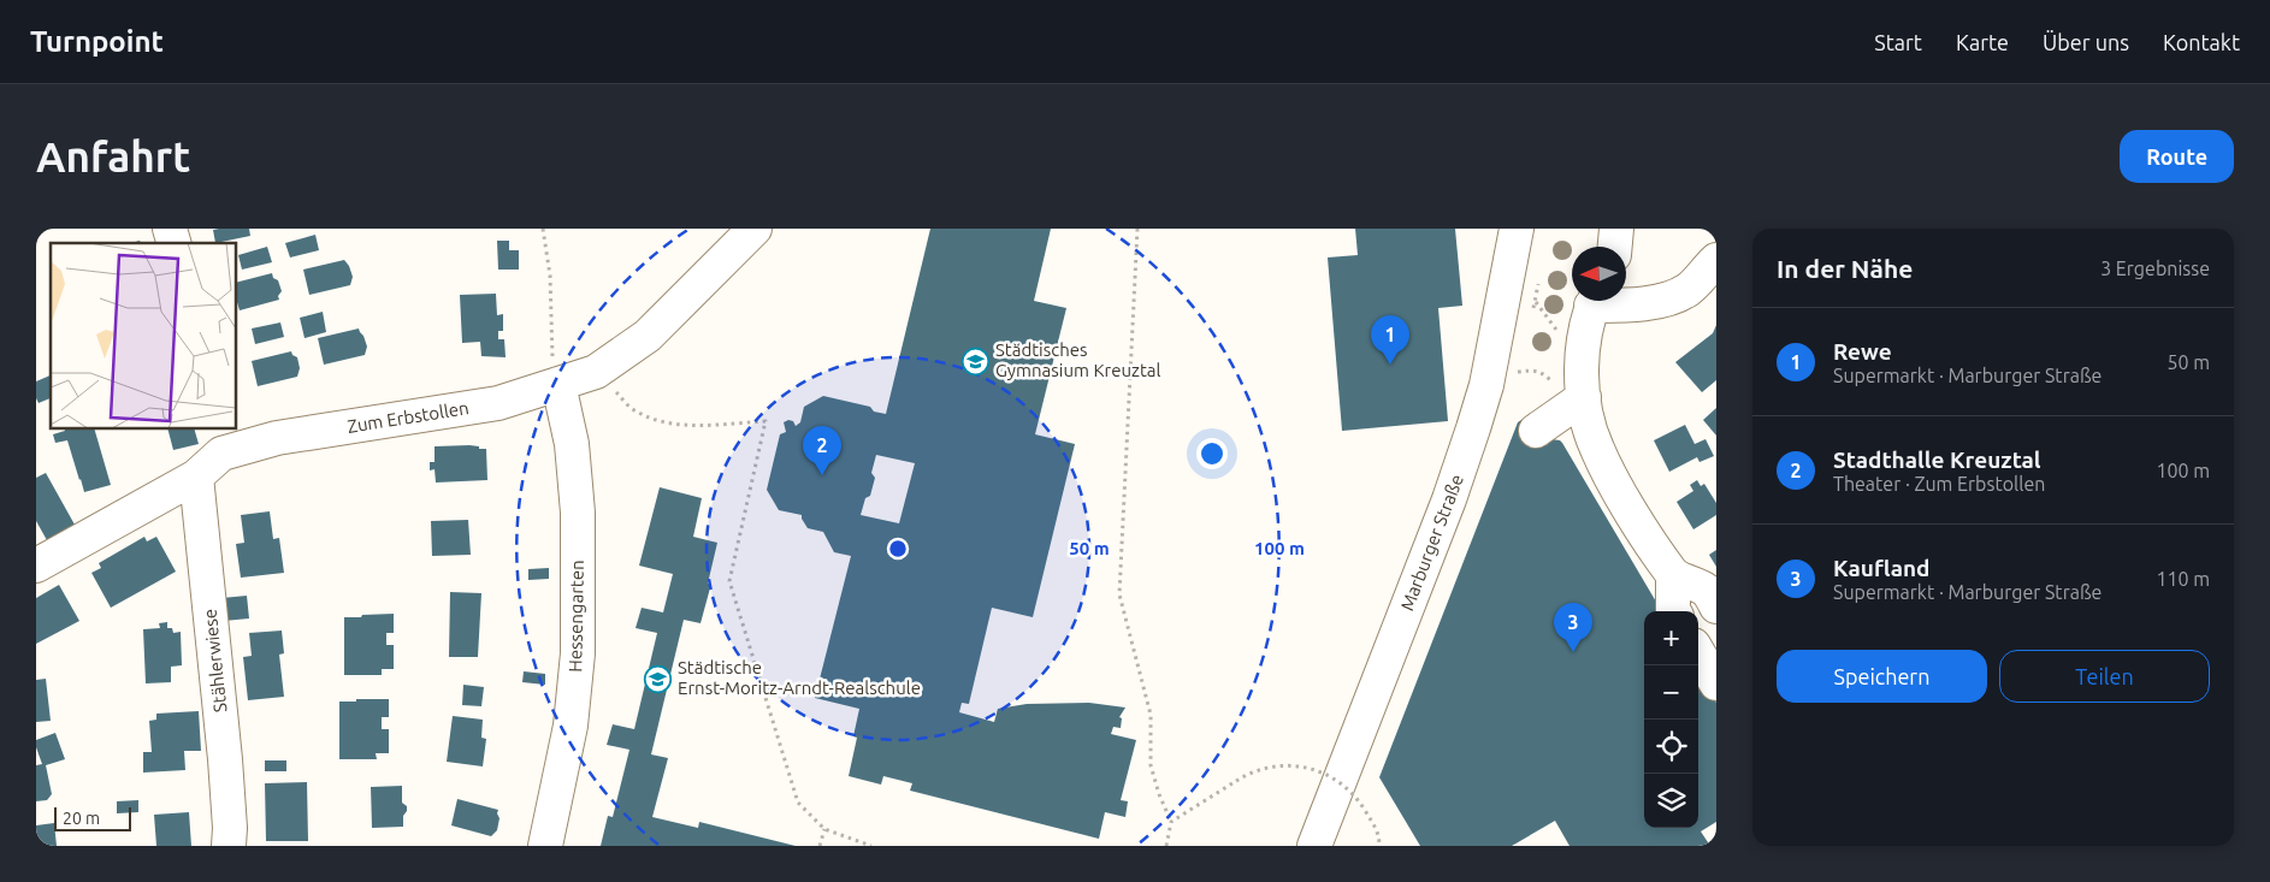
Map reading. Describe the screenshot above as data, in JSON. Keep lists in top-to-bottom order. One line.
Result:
{"streets":{"street":["Zum Erbstollen","Marburger Straße","Hessengarten","Stählerwiese"]},"crossings":[["Zum Erbstollen","Hessengarten"],["Zum Erbstollen","Stählerwiese"]],"places":{"school or university":["Städtisches Gymnasium Kreuztal","Städtische Ernst-Moritz-Arndt-Realschule"]},"scale_bar":"20 m","north":"left","page":{"header":"Turnpoint","nav":["Start","Karte","Über uns","Kontakt"],"buttons":["Route",["Speichern","Teilen"]],"title":"Anfahrt","heading":["In der Nähe","3 Ergebnisse"],"list":[{"mark":"1","name":"Rewe","note":"Supermarkt · Marburger Straße","value":"50 m"},{"mark":"2","name":"Stadthalle Kreuztal","note":"Theater · Zum Erbstollen","value":"100 m"},{"mark":"3","name":"Kaufland","note":"Supermarkt · Marburger Straße","value":"110 m"}],"pins":["1","2","3"],"map_buttons":["+","−"],"scale":"20 m"},"rings":["50 m","100 m"]}
